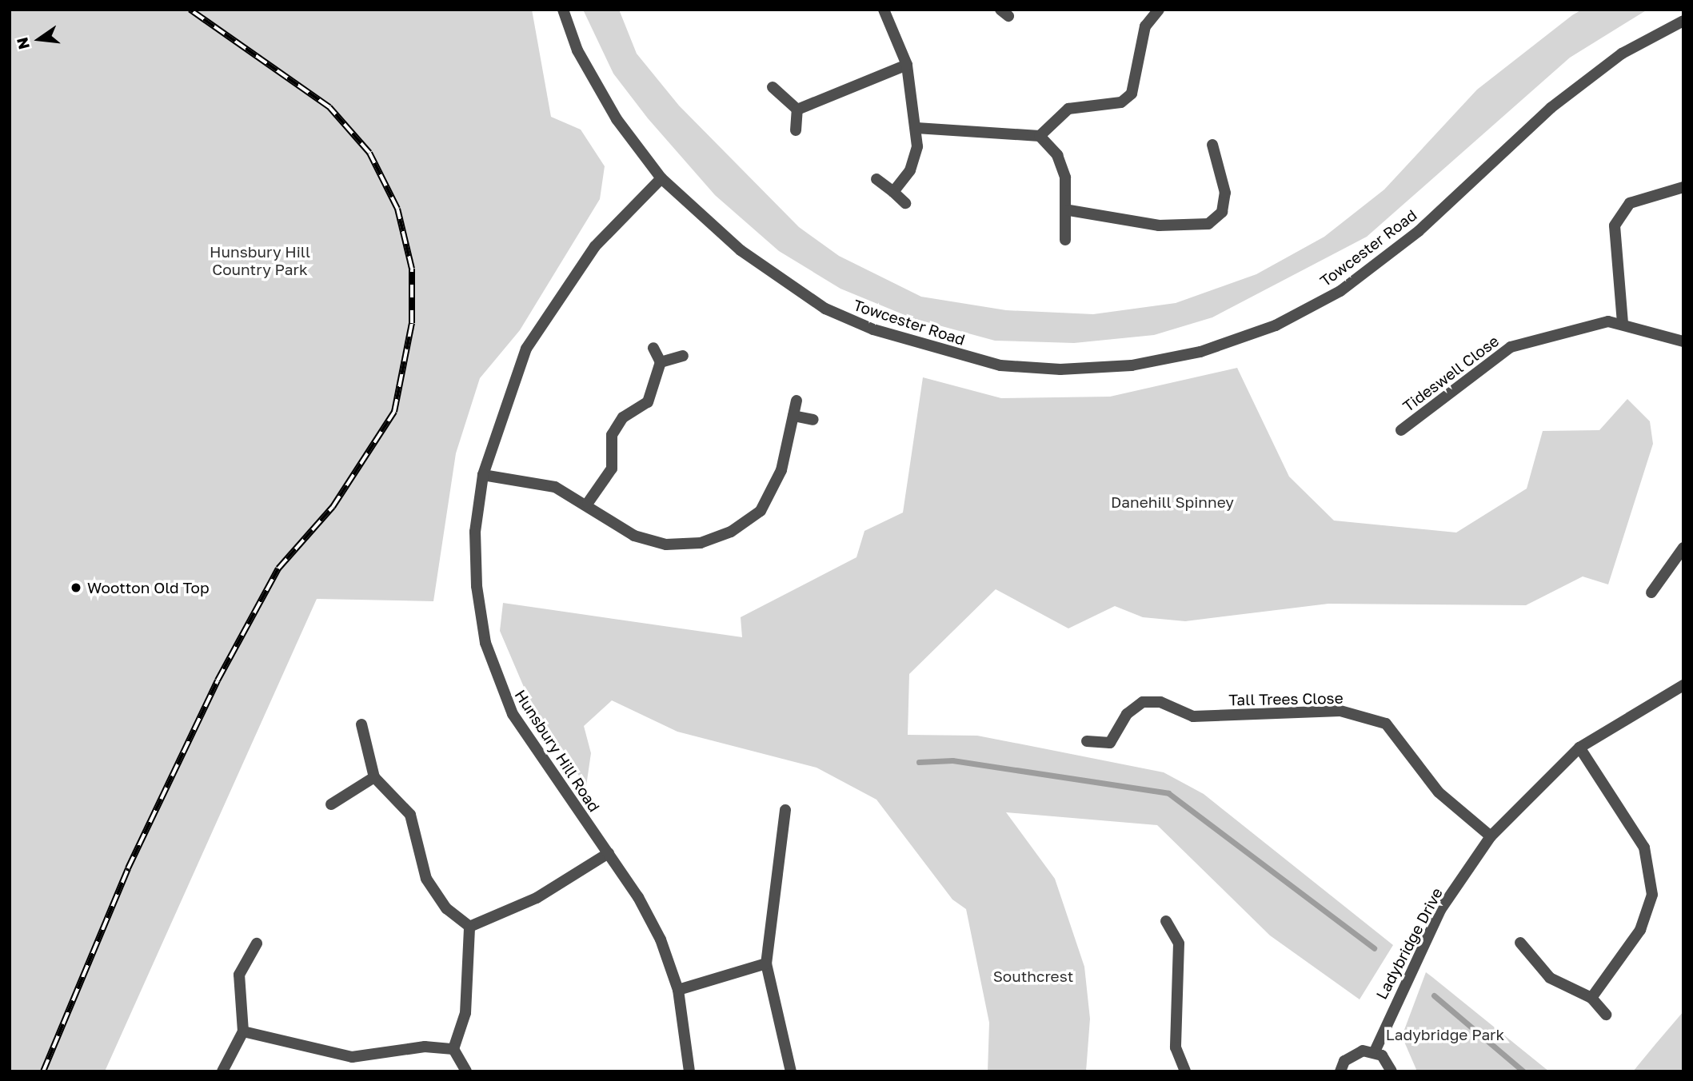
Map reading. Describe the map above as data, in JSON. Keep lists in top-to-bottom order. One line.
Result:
{"streets":{"street":["Towcester Road","Tideswell Close","Tall Trees Close","Hunsbury Hill Road","Ladybridge Drive"]},"crossings":[["Towcester Road","Hunsbury Hill Road"],["Tall Trees Close","Ladybridge Drive"]],"parks":["Hunsbury Hill Country Park","Danehill Spinney","Southcrest","Ladybridge Park"],"places":["Wootton Old Top"],"north":"left"}
